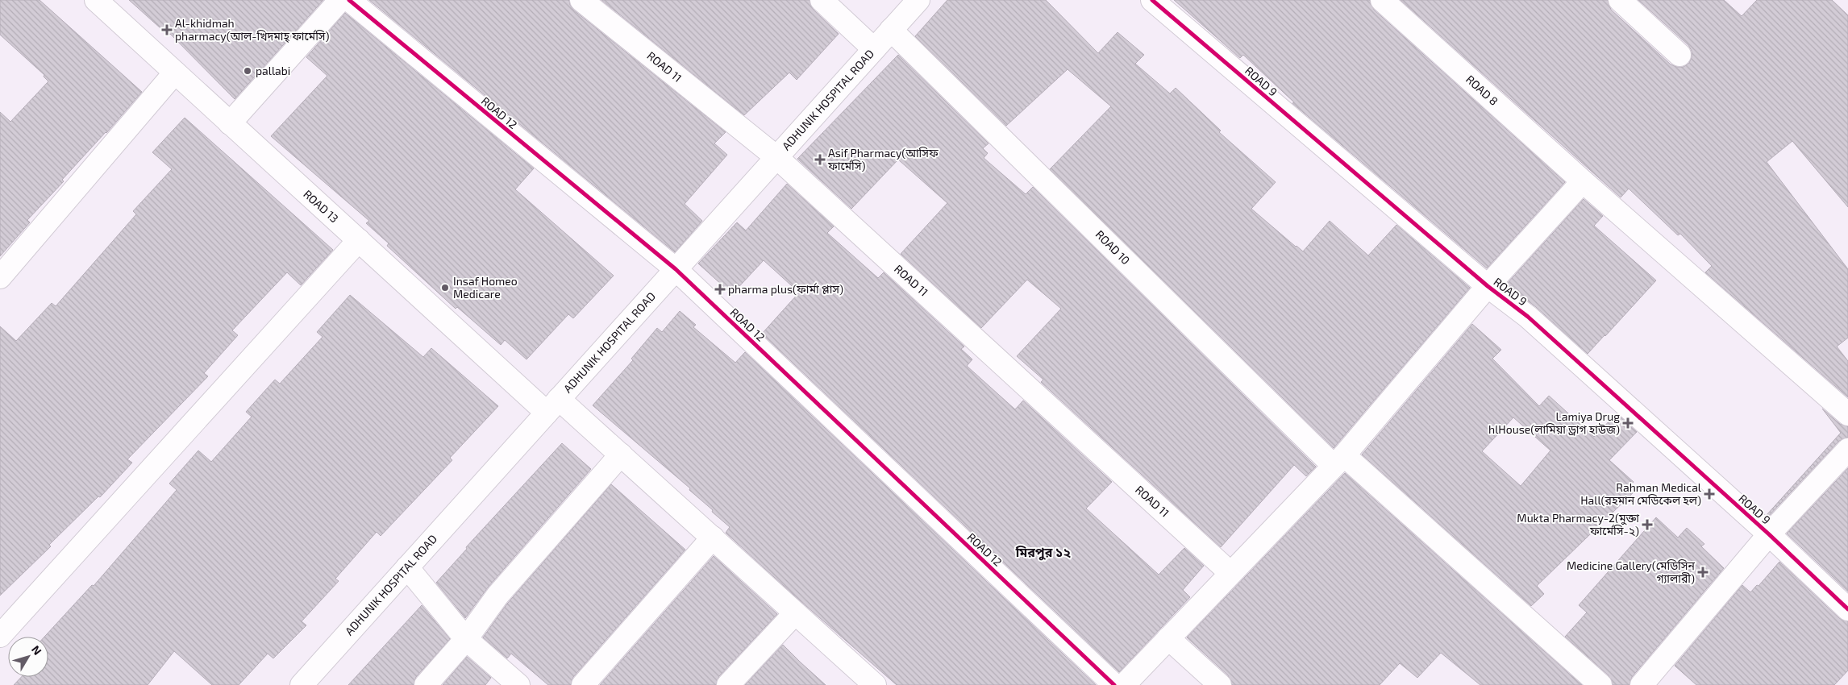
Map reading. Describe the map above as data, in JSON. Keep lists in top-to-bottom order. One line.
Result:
{"streets":{"street":["ROAD 11","ROAD 9","ROAD 8","ADHUNIK HOSPITAL ROAD","ROAD 12","ROAD 13","ROAD 10"]},"crossings":[["ROAD 11","ADHUNIK HOSPITAL ROAD"],["ADHUNIK HOSPITAL ROAD","ROAD 12"],["ADHUNIK HOSPITAL ROAD","ROAD 13"],["ADHUNIK HOSPITAL ROAD","ROAD 10"]],"districts":["মিরপুর ১২"],"places":{"health":["Al-khidmah pharmacy(আল-খিদমাহ্ ফার্মেসি)","Asif Pharmacy(আসিফ ফার্মেসি)","pharma plus(ফার্মা প্লাস)","Lamiya Drug hlHouse(লামিয়া ড্রাগ হাউজ)","Rahman Medical Hall(রহমান মেডিকেল হল)","Mukta Pharmacy-2(মুক্তা ফার্মেসি-২)","Medicine Gallery(মেডিসিন গ্যালারী)"],"other":["pallabi","Insaf Homeo Medicare"]},"north":"top right"}
